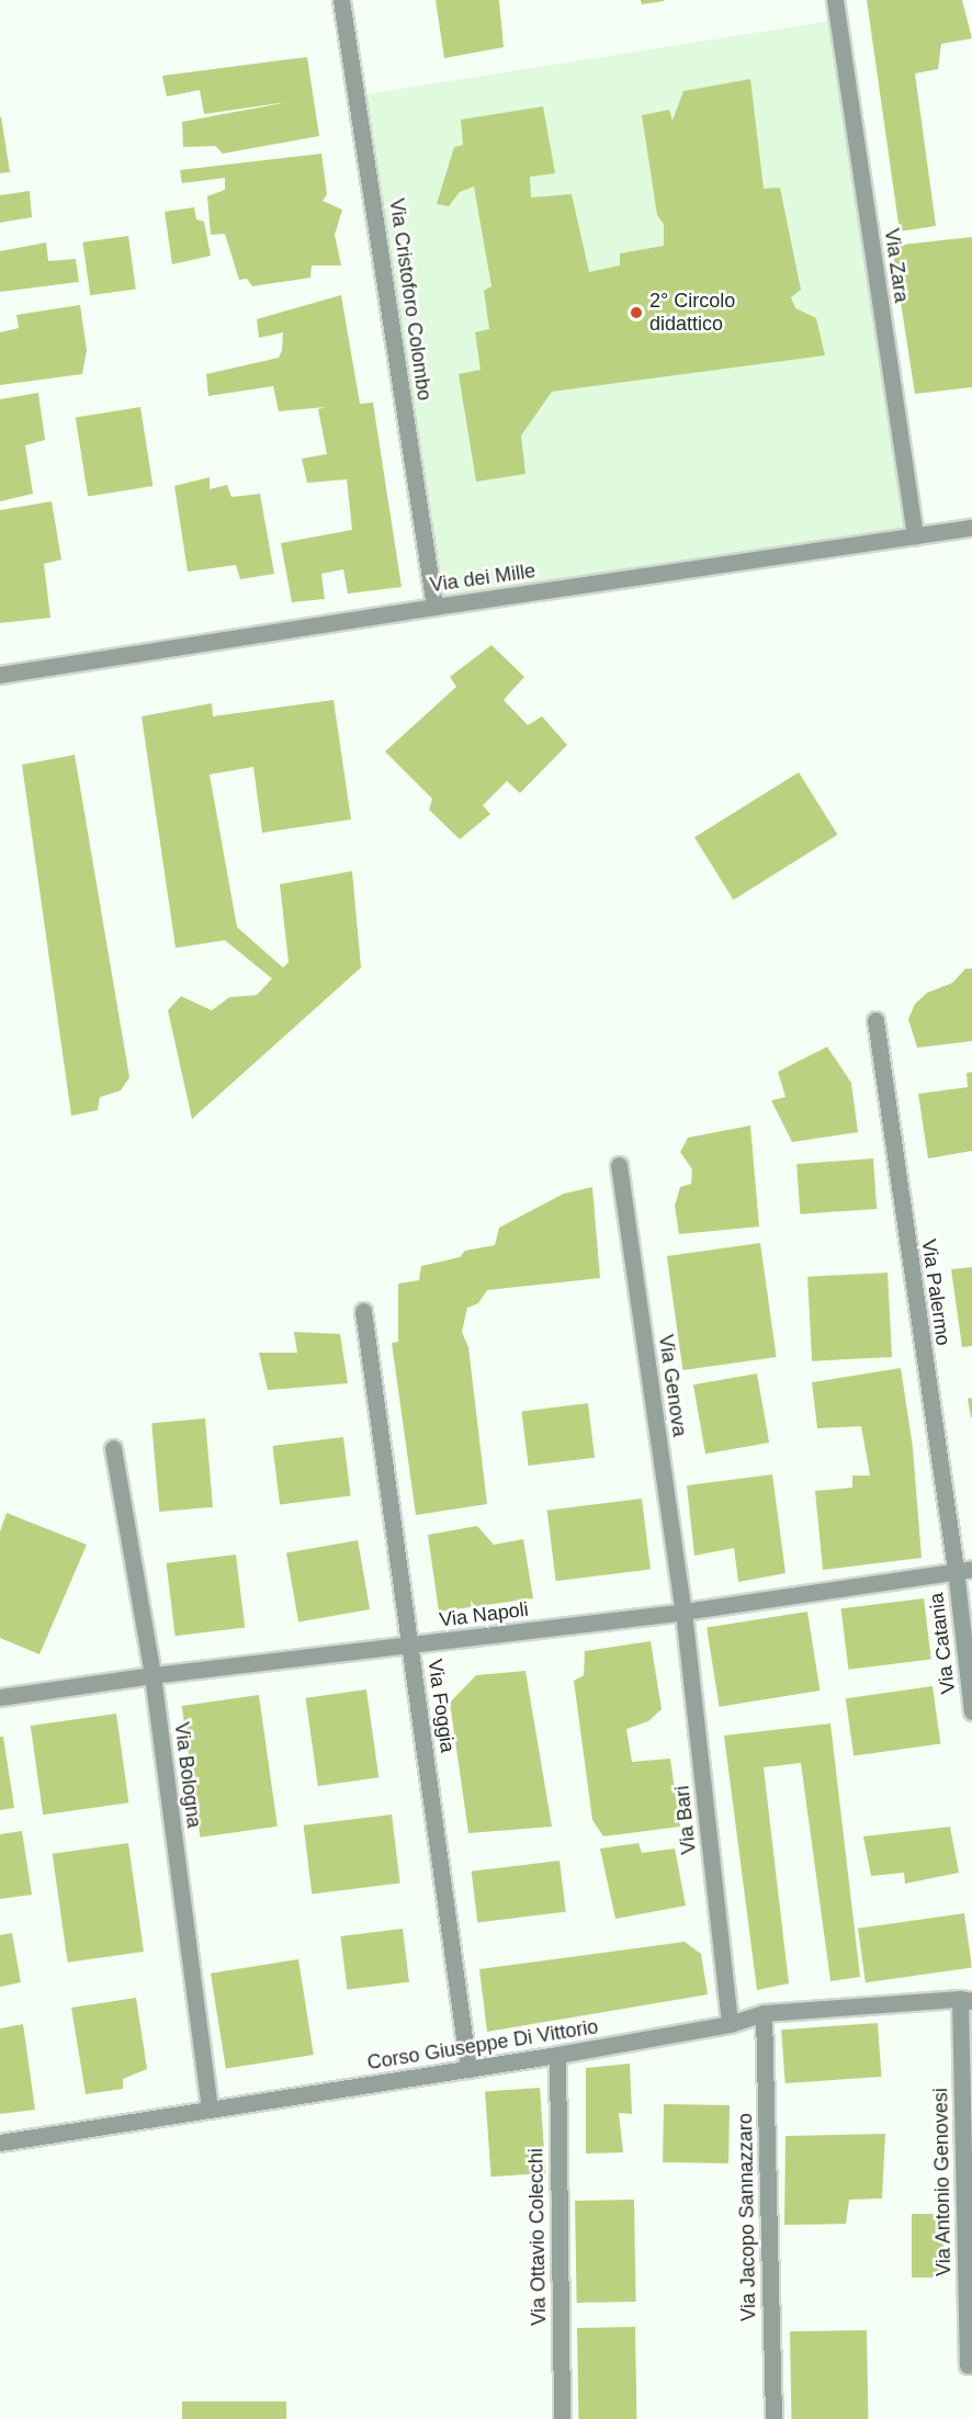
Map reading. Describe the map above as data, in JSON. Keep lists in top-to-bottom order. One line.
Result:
{"streets":{"street":["Via Zara","Via Cristoforo Colombo","Via dei Mille","Via Palermo","Via Genova","Via Napoli","Via Catania","Via Foggia","Via Bologna","Via Bari","Corso Giuseppe Di Vittorio","Via Antonio Genovesi","Via Jacopo Sannazzaro","Via Ottavio Colecchi"]},"crossings":[["Via Zara","Via dei Mille"],["Via Cristoforo Colombo","Via dei Mille"],["Via Palermo","Via Napoli"],["Via Palermo","Via Catania"],["Via Genova","Via Napoli"],["Via Genova","Via Bari"],["Via Napoli","Via Catania"],["Via Napoli","Via Foggia"],["Via Napoli","Via Bologna"],["Via Napoli","Via Bari"],["Via Foggia","Corso Giuseppe Di Vittorio"],["Via Bologna","Corso Giuseppe Di Vittorio"],["Via Bari","Corso Giuseppe Di Vittorio"],["Corso Giuseppe Di Vittorio","Via Antonio Genovesi"],["Corso Giuseppe Di Vittorio","Via Jacopo Sannazzaro"],["Corso Giuseppe Di Vittorio","Via Ottavio Colecchi"]],"places":["2° Circolo didattico"]}
